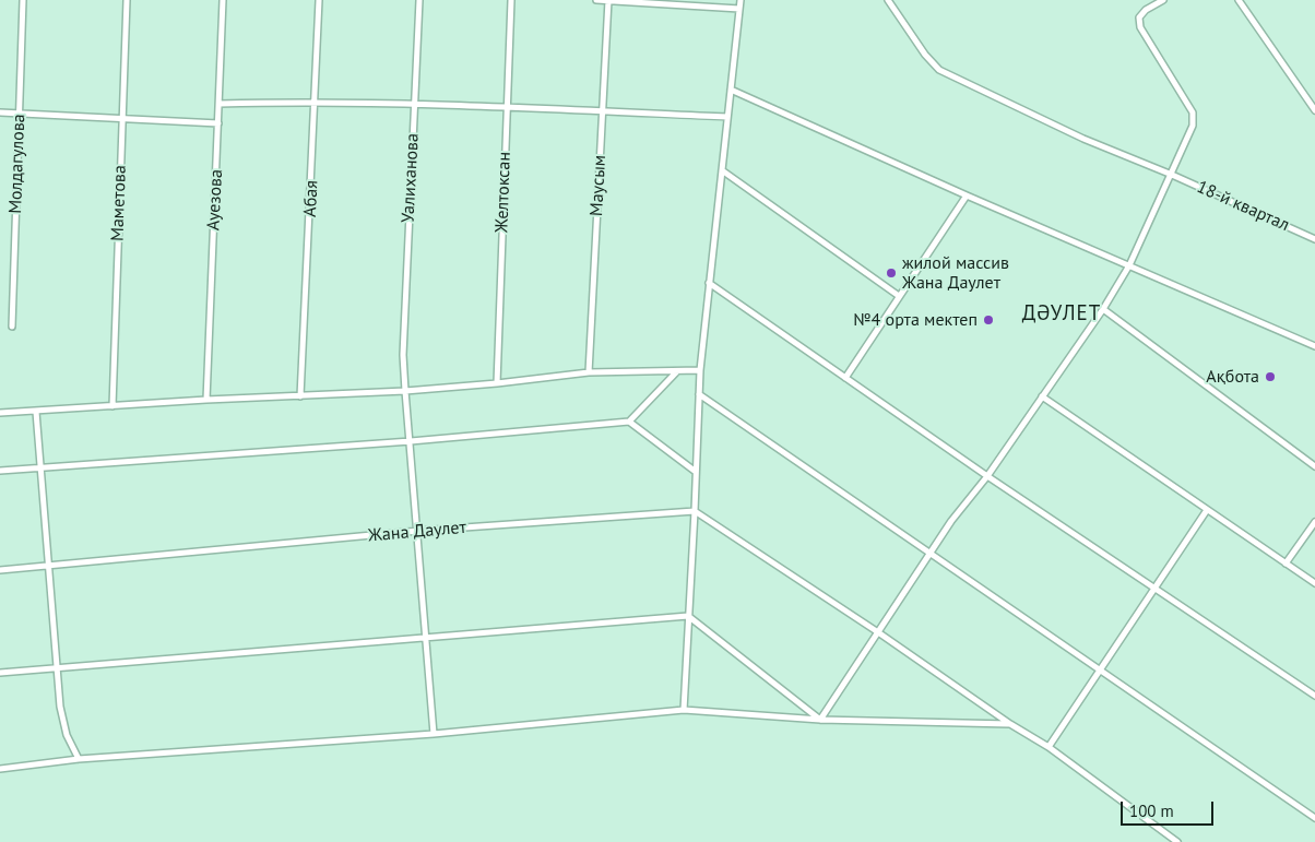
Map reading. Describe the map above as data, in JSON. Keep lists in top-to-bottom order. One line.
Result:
{"streets":{"street":["Молдагулова","Уалиханова","Маусым","Желтоксан","Абая","Ауезова","Маметова","18-й квартал","Жана Даулет"]},"crossings":[["Уалиханова","Жана Даулет"]],"districts":["ДӘУЛЕТ"],"places":["жилой массив Жана Даулет","№4 орта мектеп","Ақбота"],"scale_bar":"100 m"}
